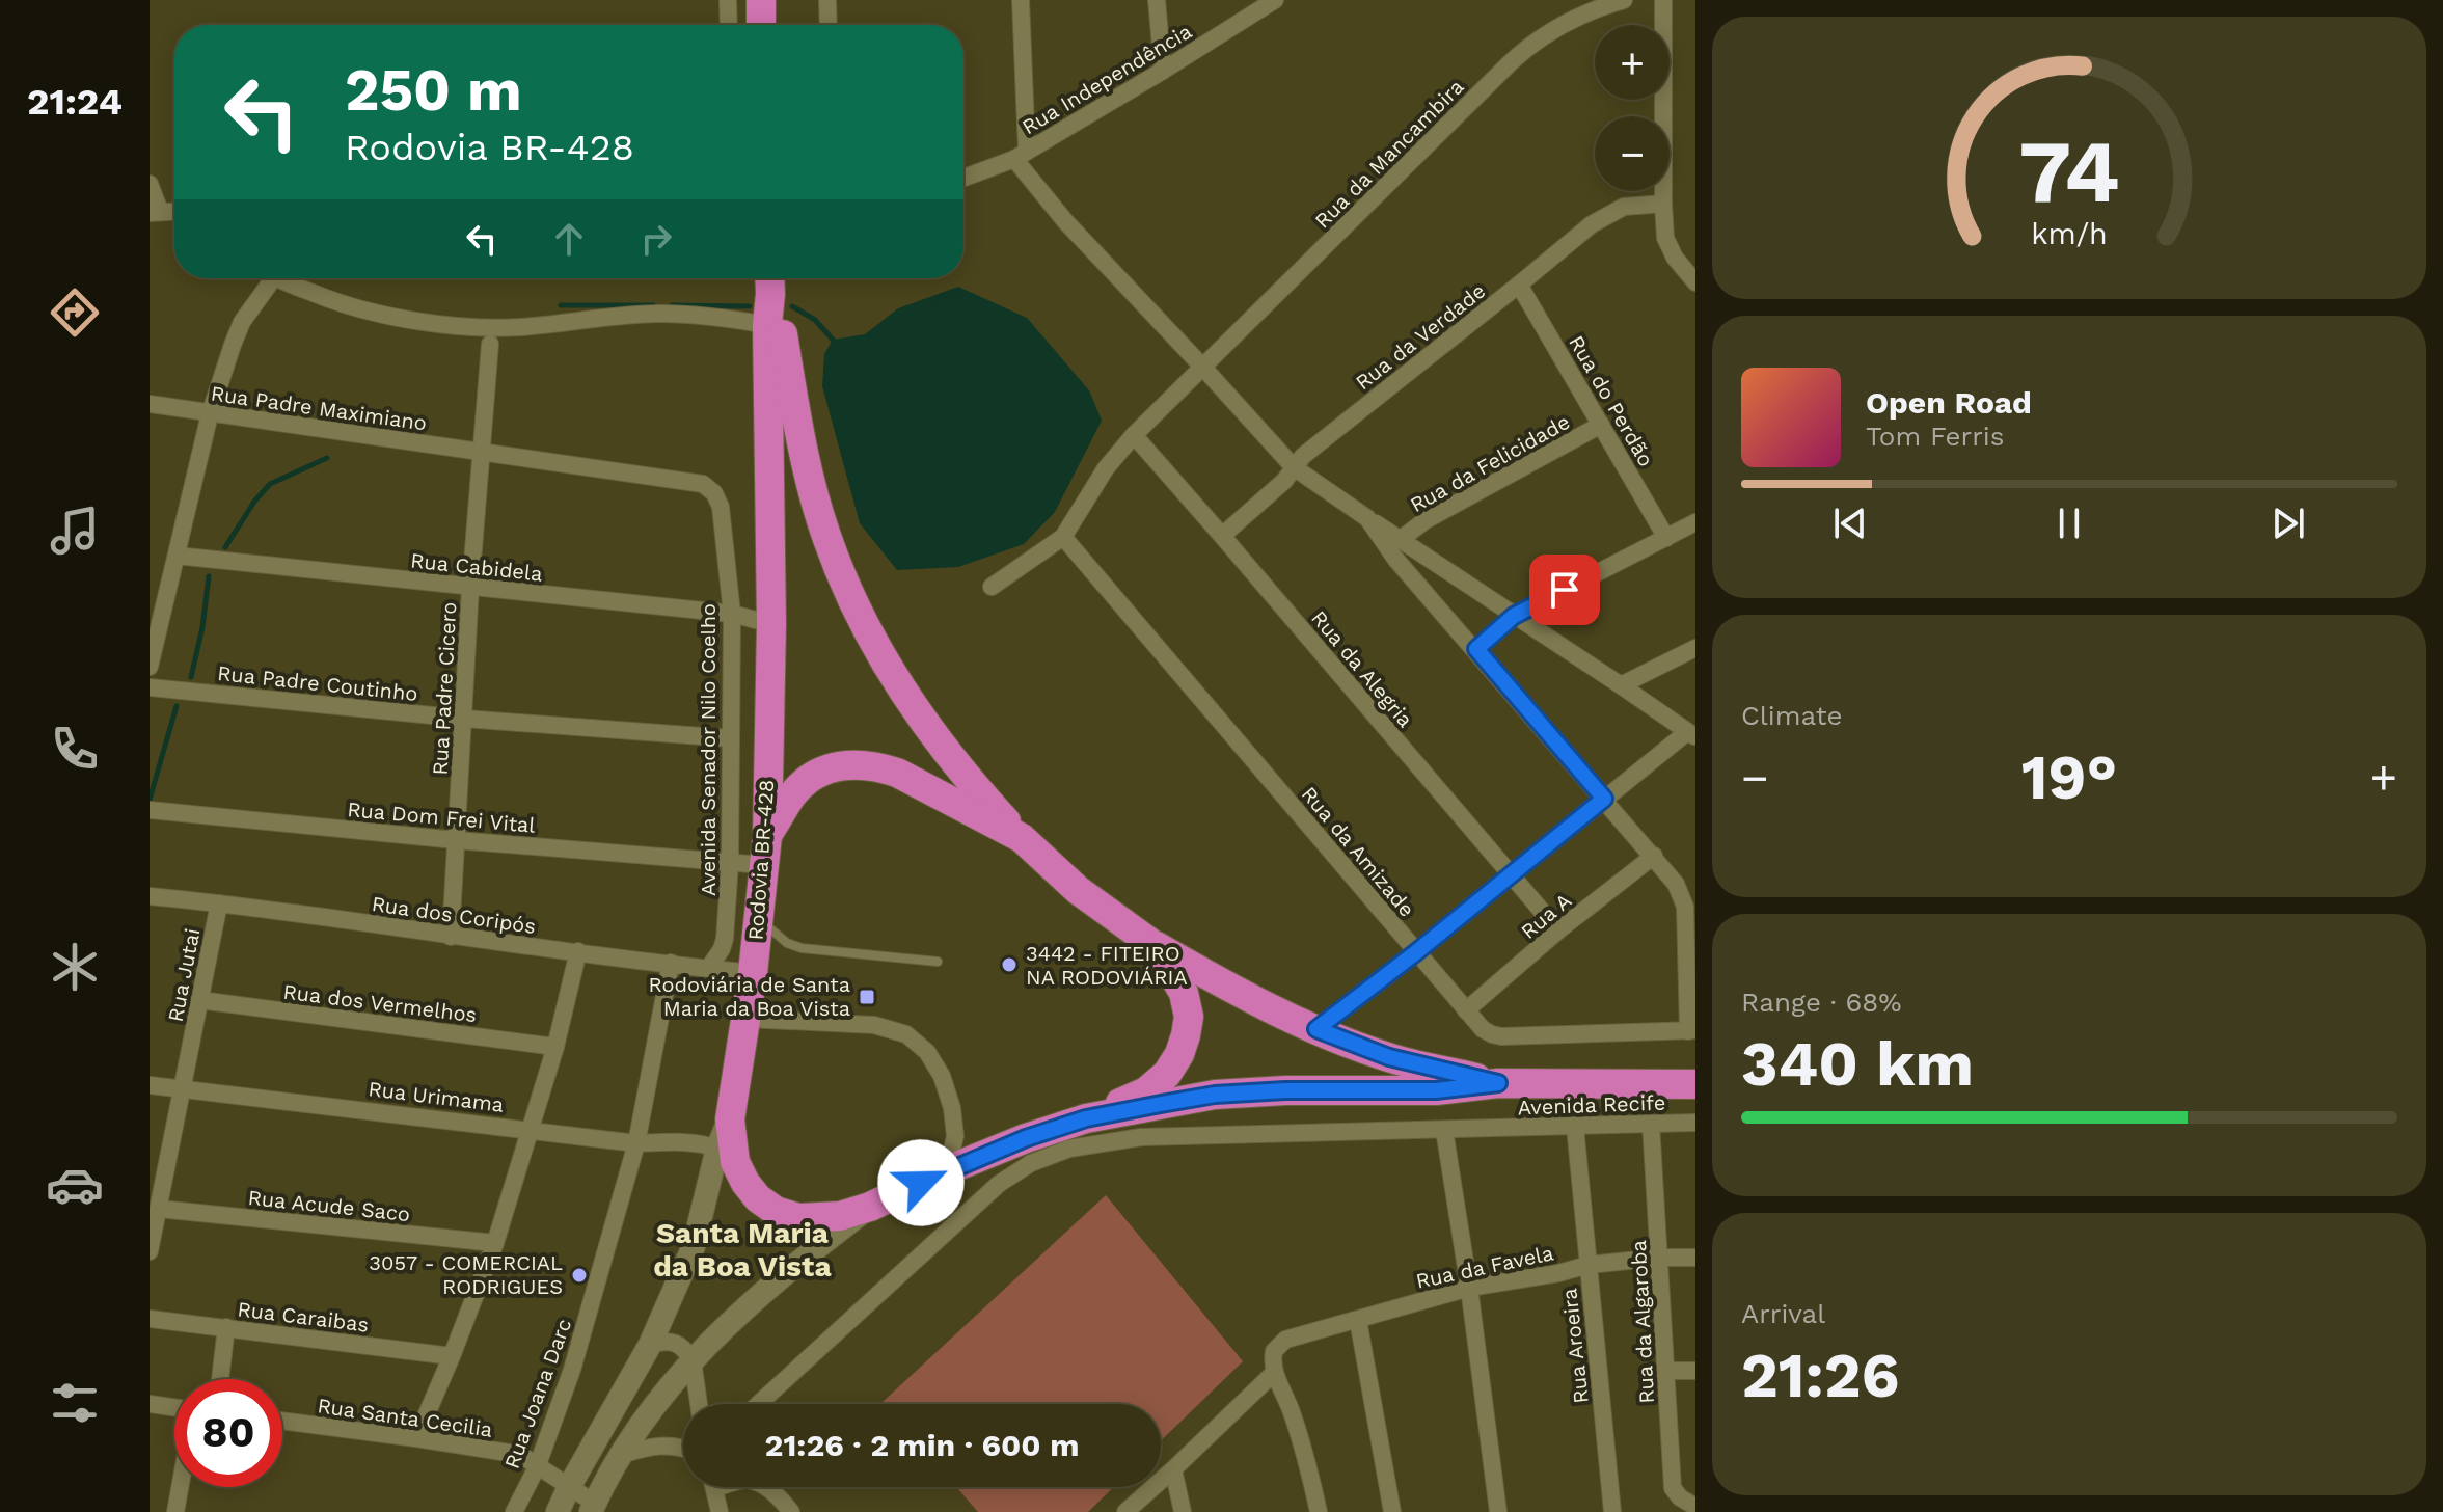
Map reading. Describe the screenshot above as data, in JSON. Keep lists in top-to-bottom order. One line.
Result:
{"streets":{"highway":["Rodovia BR-428"],"street":["Rua Independência","Rua da Mancambira","Rua da Verdade","Rua do Perdão","Rua Padre Maximiano","Rua da Felicidade","Rua Cabidela","Rua da Alegria","Rua Padre Coutinho","Rua Padre Cicero","Avenida Senador Nilo Coelho","Rua Dom Frei Vital","Rua da Amizade","Rua dos Coripós","Rua A","Rua Jutai","Rua dos Vermelhos","Rua Urimama","Avenida Recife","Rua Acude Saco","Rua da Favela","Rua Caraibas","Rua da Algaroba","Rua Aroeira","Rua Joana Darc","Rua Santa Cecilia"]},"crossings":[["Rua da Mancambira","Rua da Alegria"],["Rua da Mancambira","Rua da Amizade"],["Rua da Verdade","Rua do Perdão"],["Rua da Verdade","Rua da Alegria"],["Rua do Perdão","Rua da Felicidade"],["Rua Padre Maximiano","Rua Padre Cicero"],["Rua Padre Maximiano","Avenida Senador Nilo Coelho"],["Rua Cabidela","Rua Padre Cicero"],["Rua Cabidela","Avenida Senador Nilo Coelho"],["Rua Cabidela","Rodovia BR-428"],["Rua da Alegria","Rua A"],["Rua Padre Coutinho","Rua Padre Cicero"],["Rua Padre Coutinho","Avenida Senador Nilo Coelho"],["Rua Padre Cicero","Rua Dom Frei Vital"],["Rua Padre Cicero","Rua dos Coripós"],["Avenida Senador Nilo Coelho","Rua Dom Frei Vital"],["Avenida Senador Nilo Coelho","Rua dos Coripós"],["Rua Dom Frei Vital","Rodovia BR-428"],["Rua da Amizade","Rua A"],["Rodovia BR-428","Rua dos Coripós"],["Rua dos Coripós","Rua Jutai"],["Rua Jutai","Rua dos Vermelhos"],["Rua Jutai","Rua Urimama"],["Rua Jutai","Rua Acude Saco"],["Rua Urimama","Rua Joana Darc"],["Avenida Recife","Rua da Algaroba"],["Avenida Recife","Rua Aroeira"],["Rua da Favela","Rua da Algaroba"],["Rua da Favela","Rua Aroeira"],["Rua Joana Darc","Rua Santa Cecilia"]],"districts":["Santa Maria da Boa Vista"],"places":{"other":["3442 - FITEIRO NA RODOVIÁRIA","3057 - COMERCIAL RODRIGUES"],"transit":["Rodoviária de Santa Maria da Boa Vista"]},"page":{"tabs":"21:24","map_buttons":["+","−"],"turn":["250 m","Rodovia BR-428"],"song":["Open Road","Tom Ferris"],"tile":["Climate",["Range · 68%","340 km"],["Arrival","21:26"]],"heat":["−","19°","+"],"limit":"80","trip":"21:26 · 2 min · 600 m","gauge":["74","km/h"]}}
